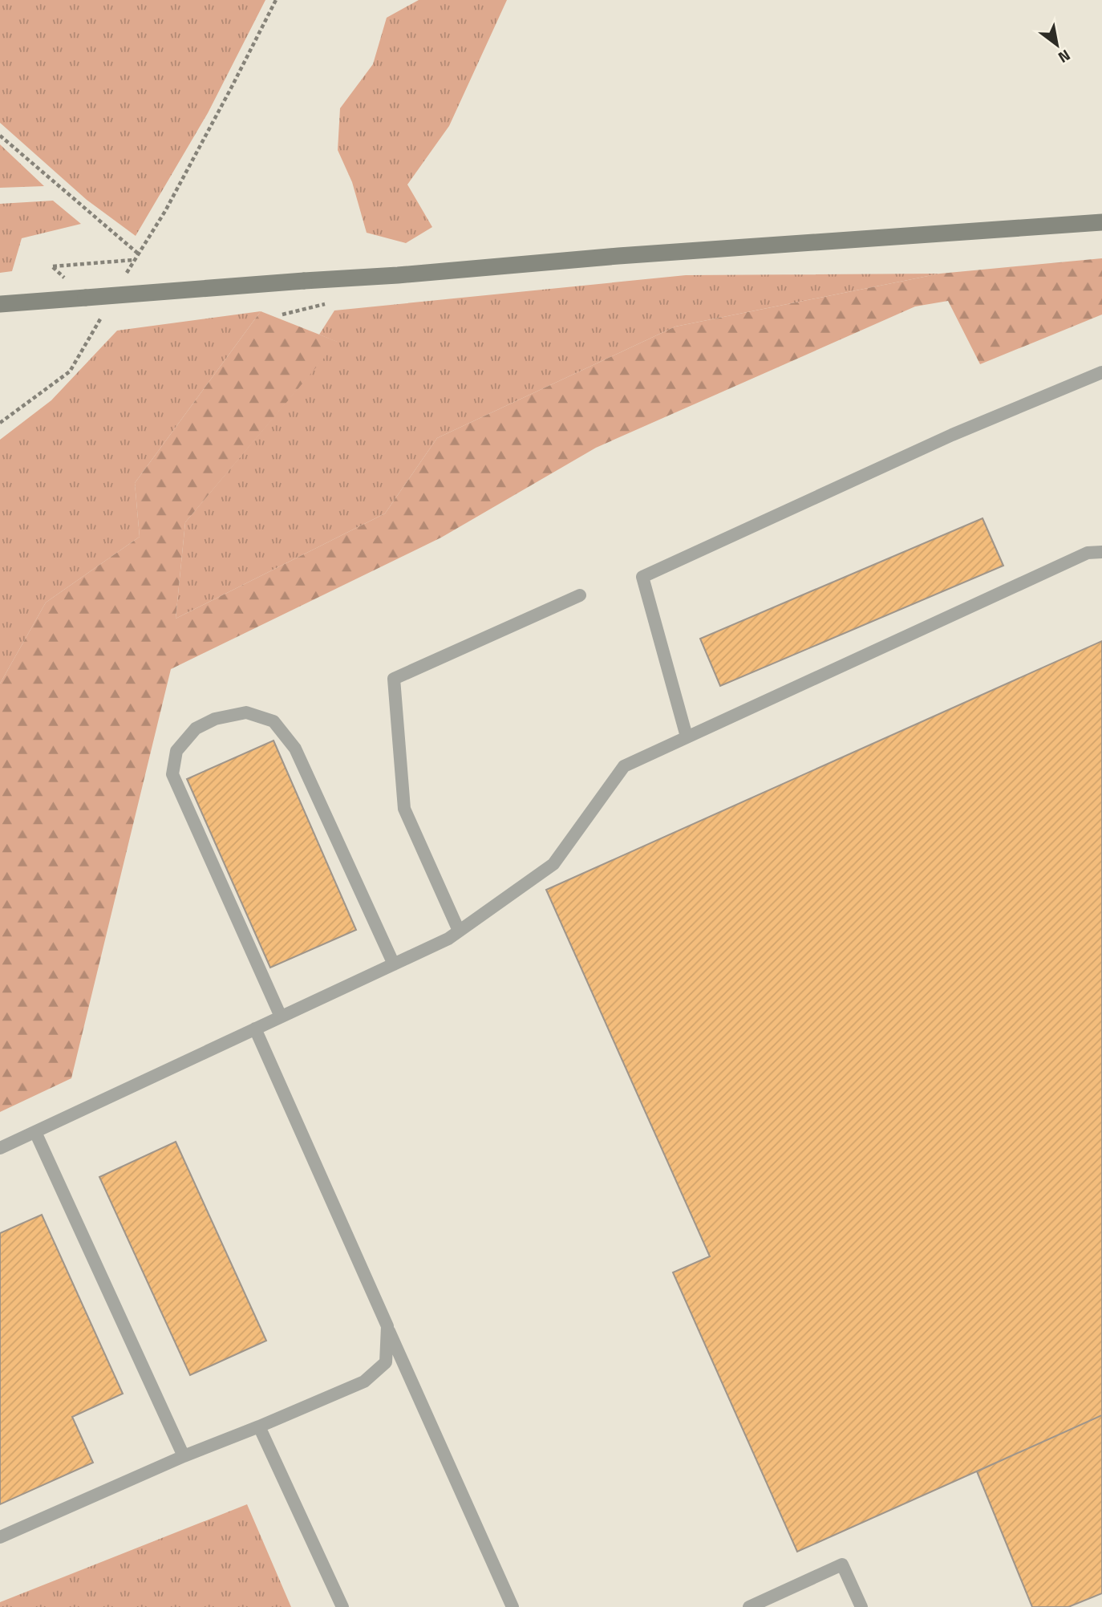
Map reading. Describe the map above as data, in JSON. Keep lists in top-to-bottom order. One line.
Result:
{"north":"bottom right"}
